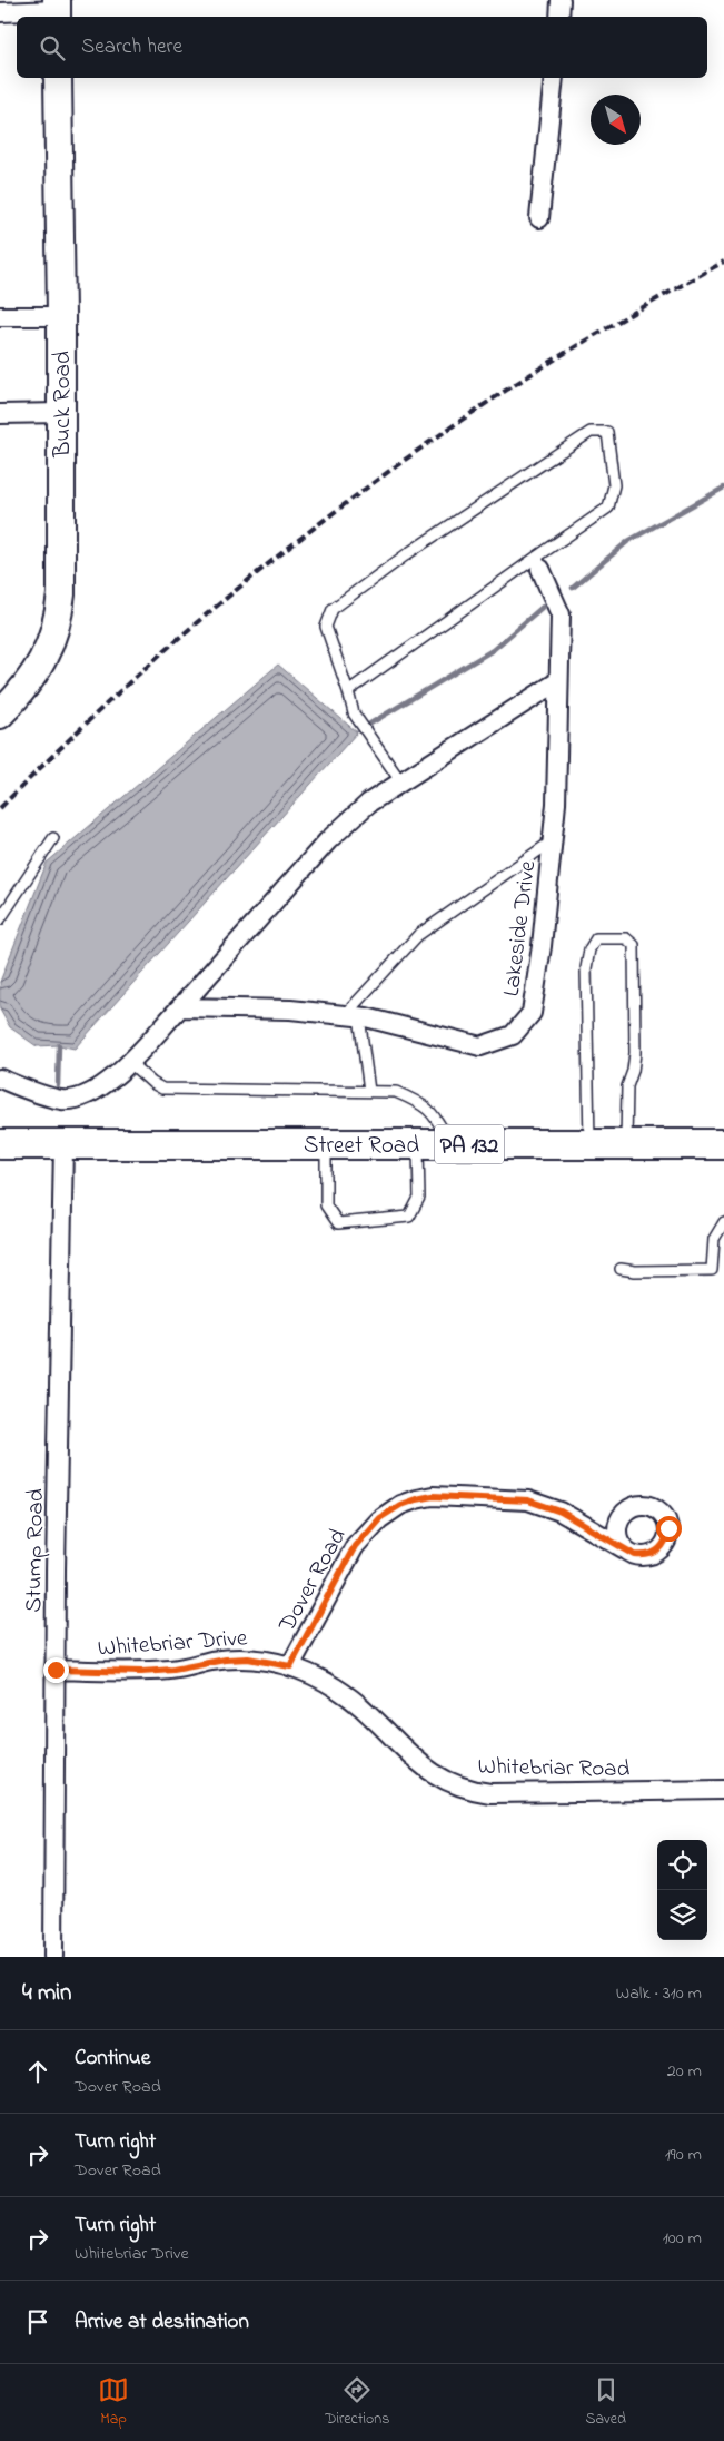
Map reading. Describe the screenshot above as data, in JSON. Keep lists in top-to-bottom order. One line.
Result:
{"streets":{"main road":["Street Road","PA 132"],"street":["Buck Road","Lakeside Drive","Stump Road","Dover Road","Whitebriar Drive","Whitebriar Road"]},"crossings":[["Street Road","Stump Road"],["Stump Road","Whitebriar Drive"],["Dover Road","Whitebriar Drive"],["Dover Road","Whitebriar Road"],["Whitebriar Drive","Whitebriar Road"]],"north":"bottom right","page":{"search":"Search here","heading":["4 min","Walk · 310 m"],"list":[["Continue","Dover Road","20 m"],["Turn right","Dover Road","190 m"],["Turn right","Whitebriar Drive","100 m"],"Arrive at destination"],"nav":["Map","Directions","Saved"]}}
